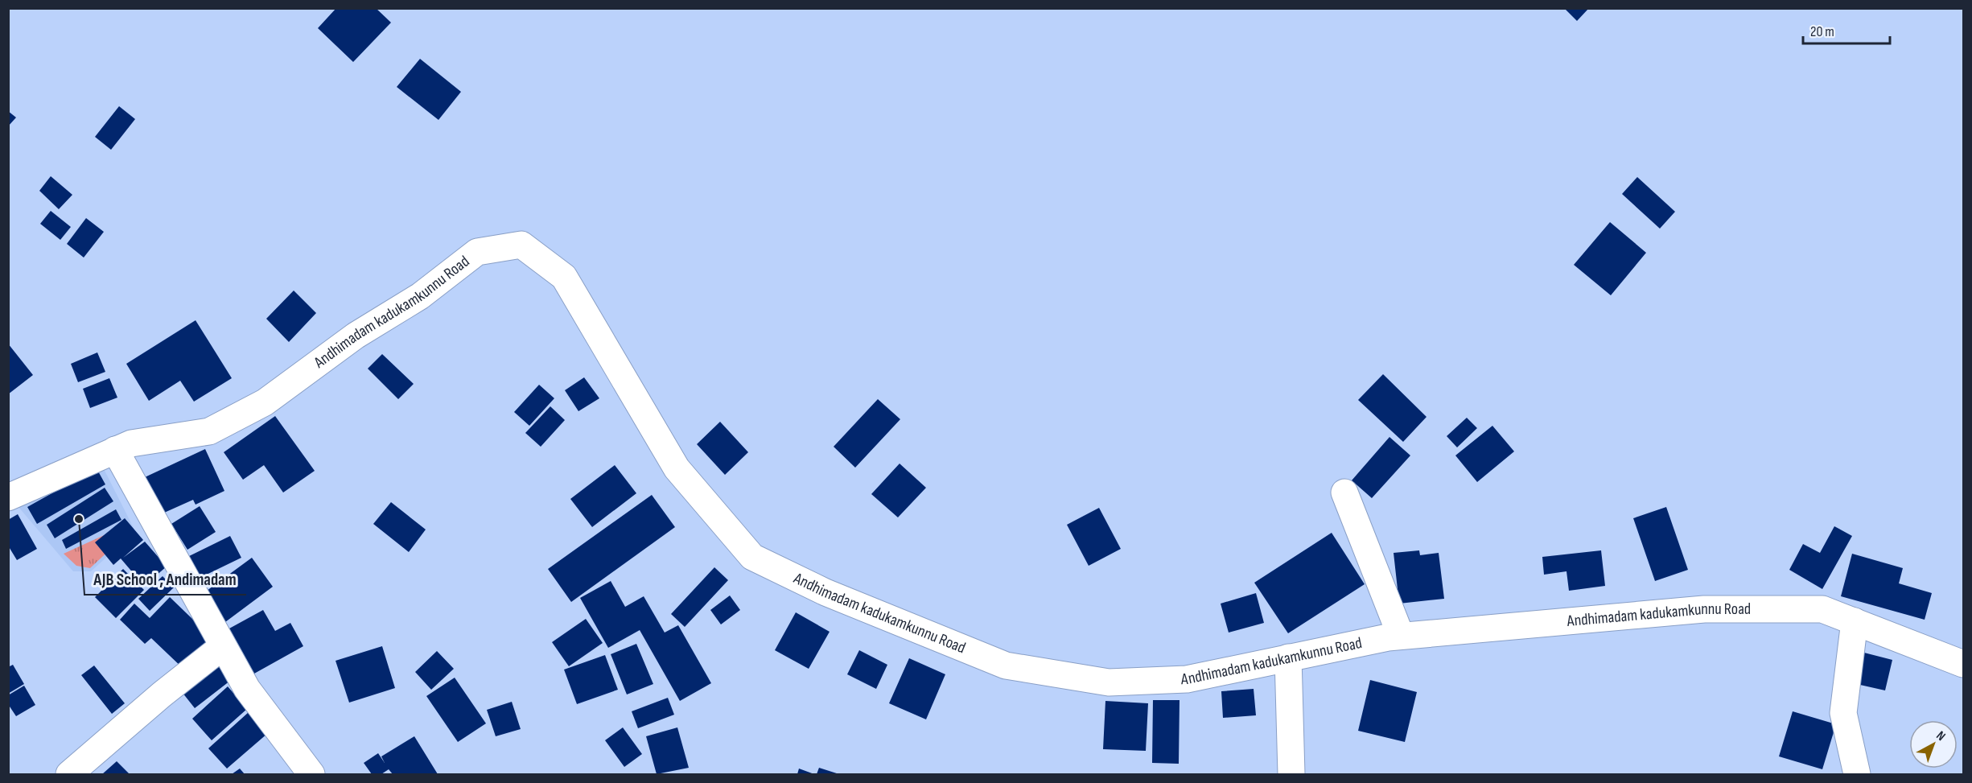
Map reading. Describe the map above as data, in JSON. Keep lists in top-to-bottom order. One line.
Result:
{"streets":{"street":["Andhimadam kadukamkunnu Road"]},"places":["AJB School , Andimadam"],"scale_bar":"20 m","north":"top right"}
